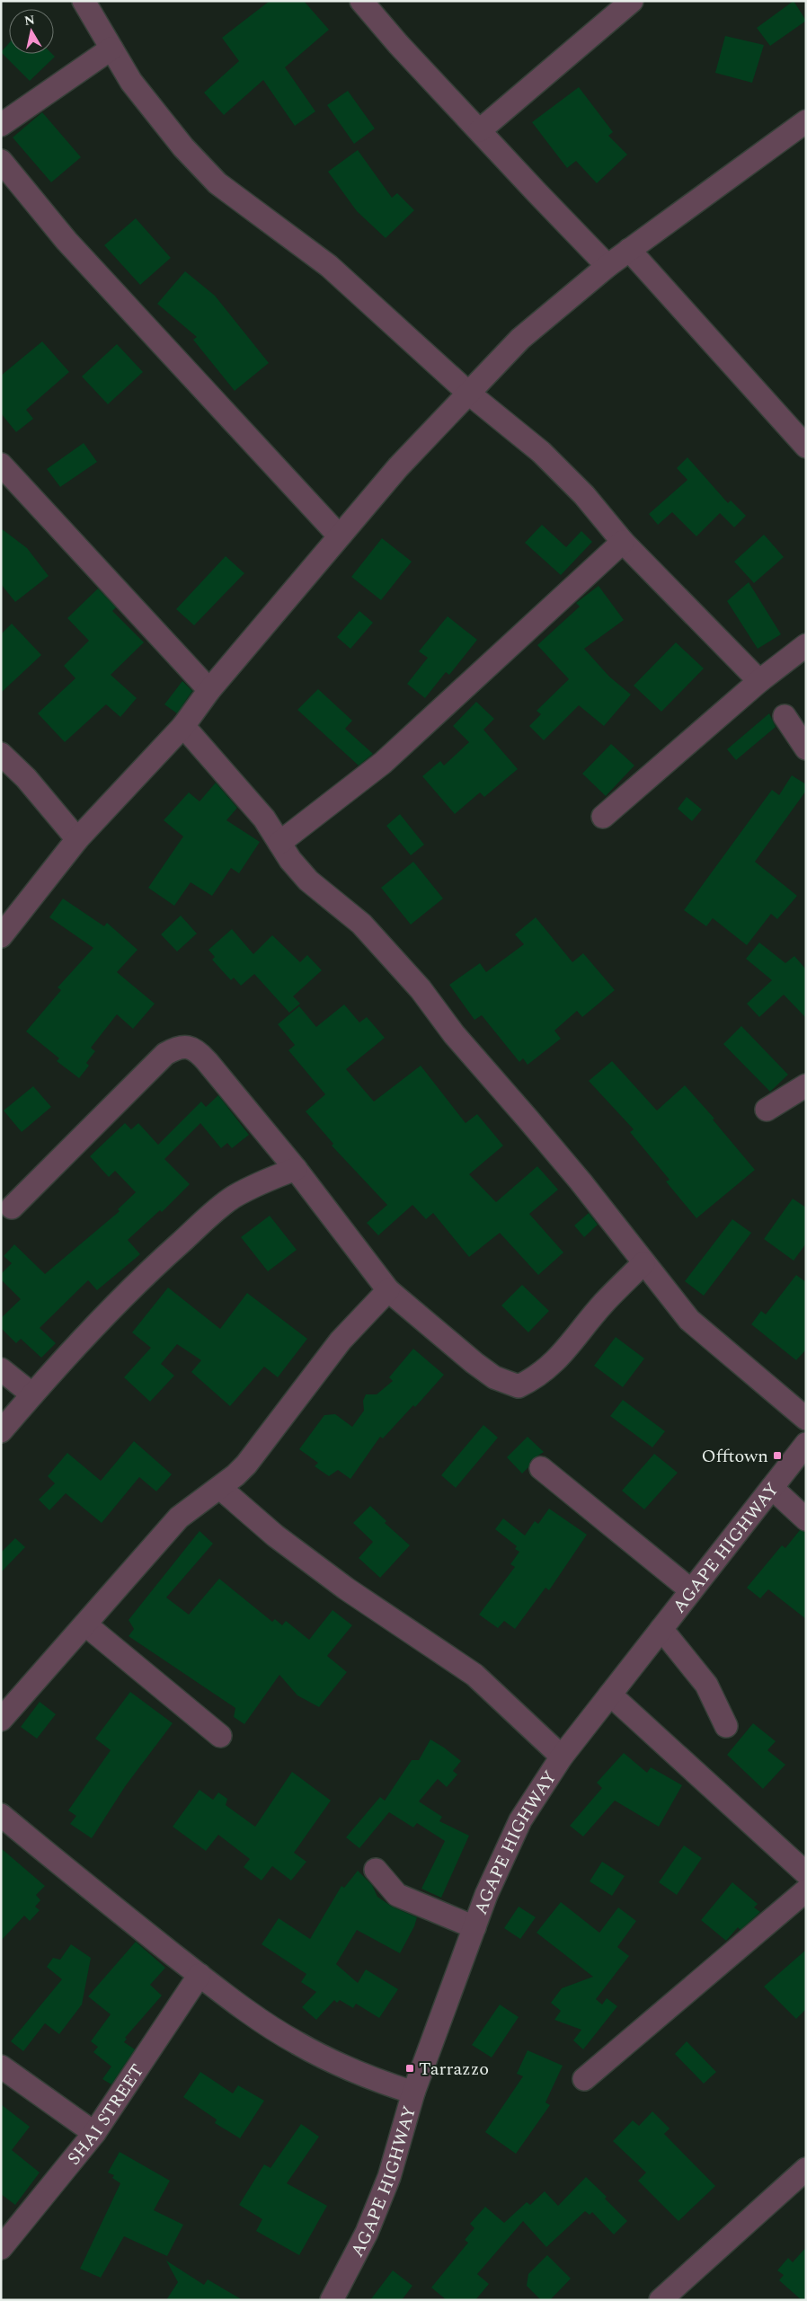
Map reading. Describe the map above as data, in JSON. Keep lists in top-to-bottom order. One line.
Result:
{"streets":{"street":["AGAPE HIGHWAY","SHAI STREET"]},"places":{"transit":["Offtown","Tarrazzo"]},"north":"top"}
